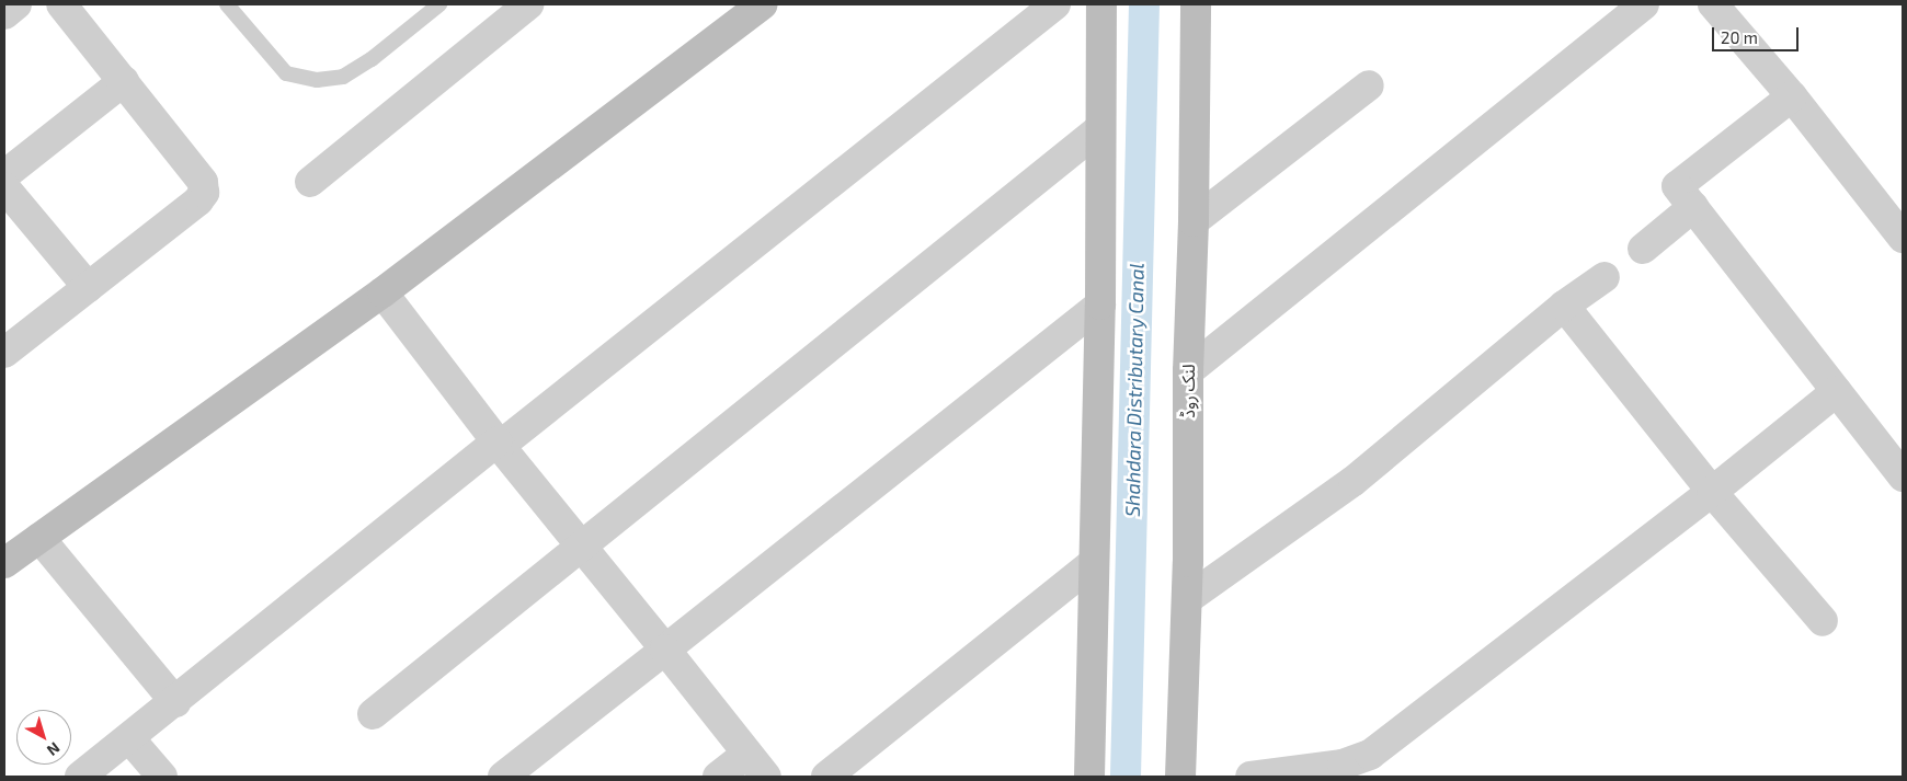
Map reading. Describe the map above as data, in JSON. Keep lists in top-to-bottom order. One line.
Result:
{"streets":{"main road":["لنک روڈ"]},"water":["Shahdara Distributary Canal"],"scale_bar":"20 m","north":"bottom right"}
